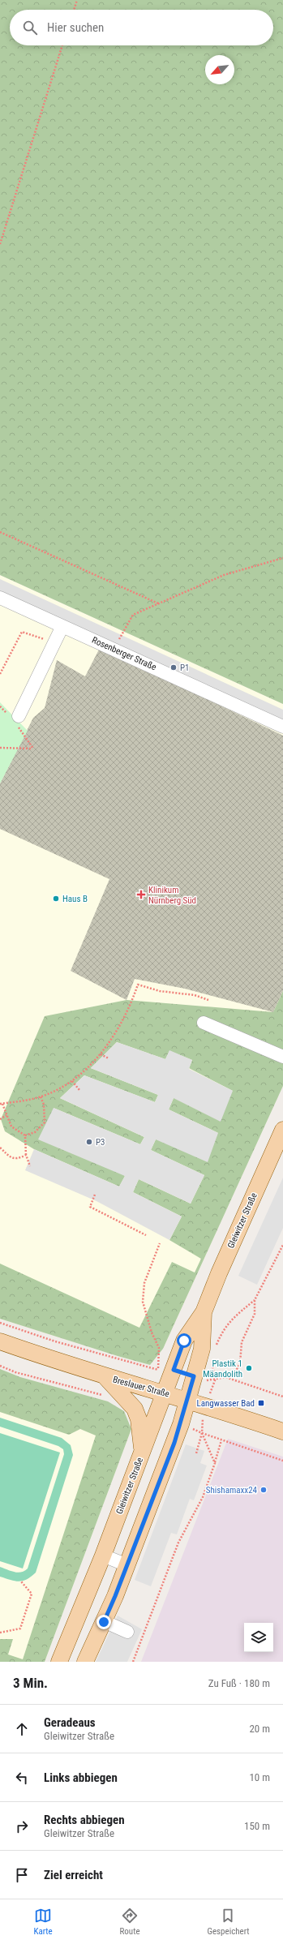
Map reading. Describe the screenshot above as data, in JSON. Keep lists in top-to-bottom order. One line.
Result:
{"streets":{"main road":["Gleiwitzer Straße","Breslauer Straße"],"lane":["Rosenberger Straße"]},"crossings":[["Gleiwitzer Straße","Breslauer Straße"]],"places":{"other":["P1","Haus B","P3","Plastik 1 Mäandolith","Shishamaxx24"],"health":["Klinikum Nürnberg Süd"],"transit":["Langwasser Bad"]},"north":"bottom left","page":{"search":"Hier suchen","heading":["3 Min.","Zu Fuß · 180 m"],"list":[["Geradeaus","Gleiwitzer Straße","20 m"],["Links abbiegen","10 m"],["Rechts abbiegen","Gleiwitzer Straße","150 m"],"Ziel erreicht"],"nav":["Karte","Route","Gespeichert"]}}
